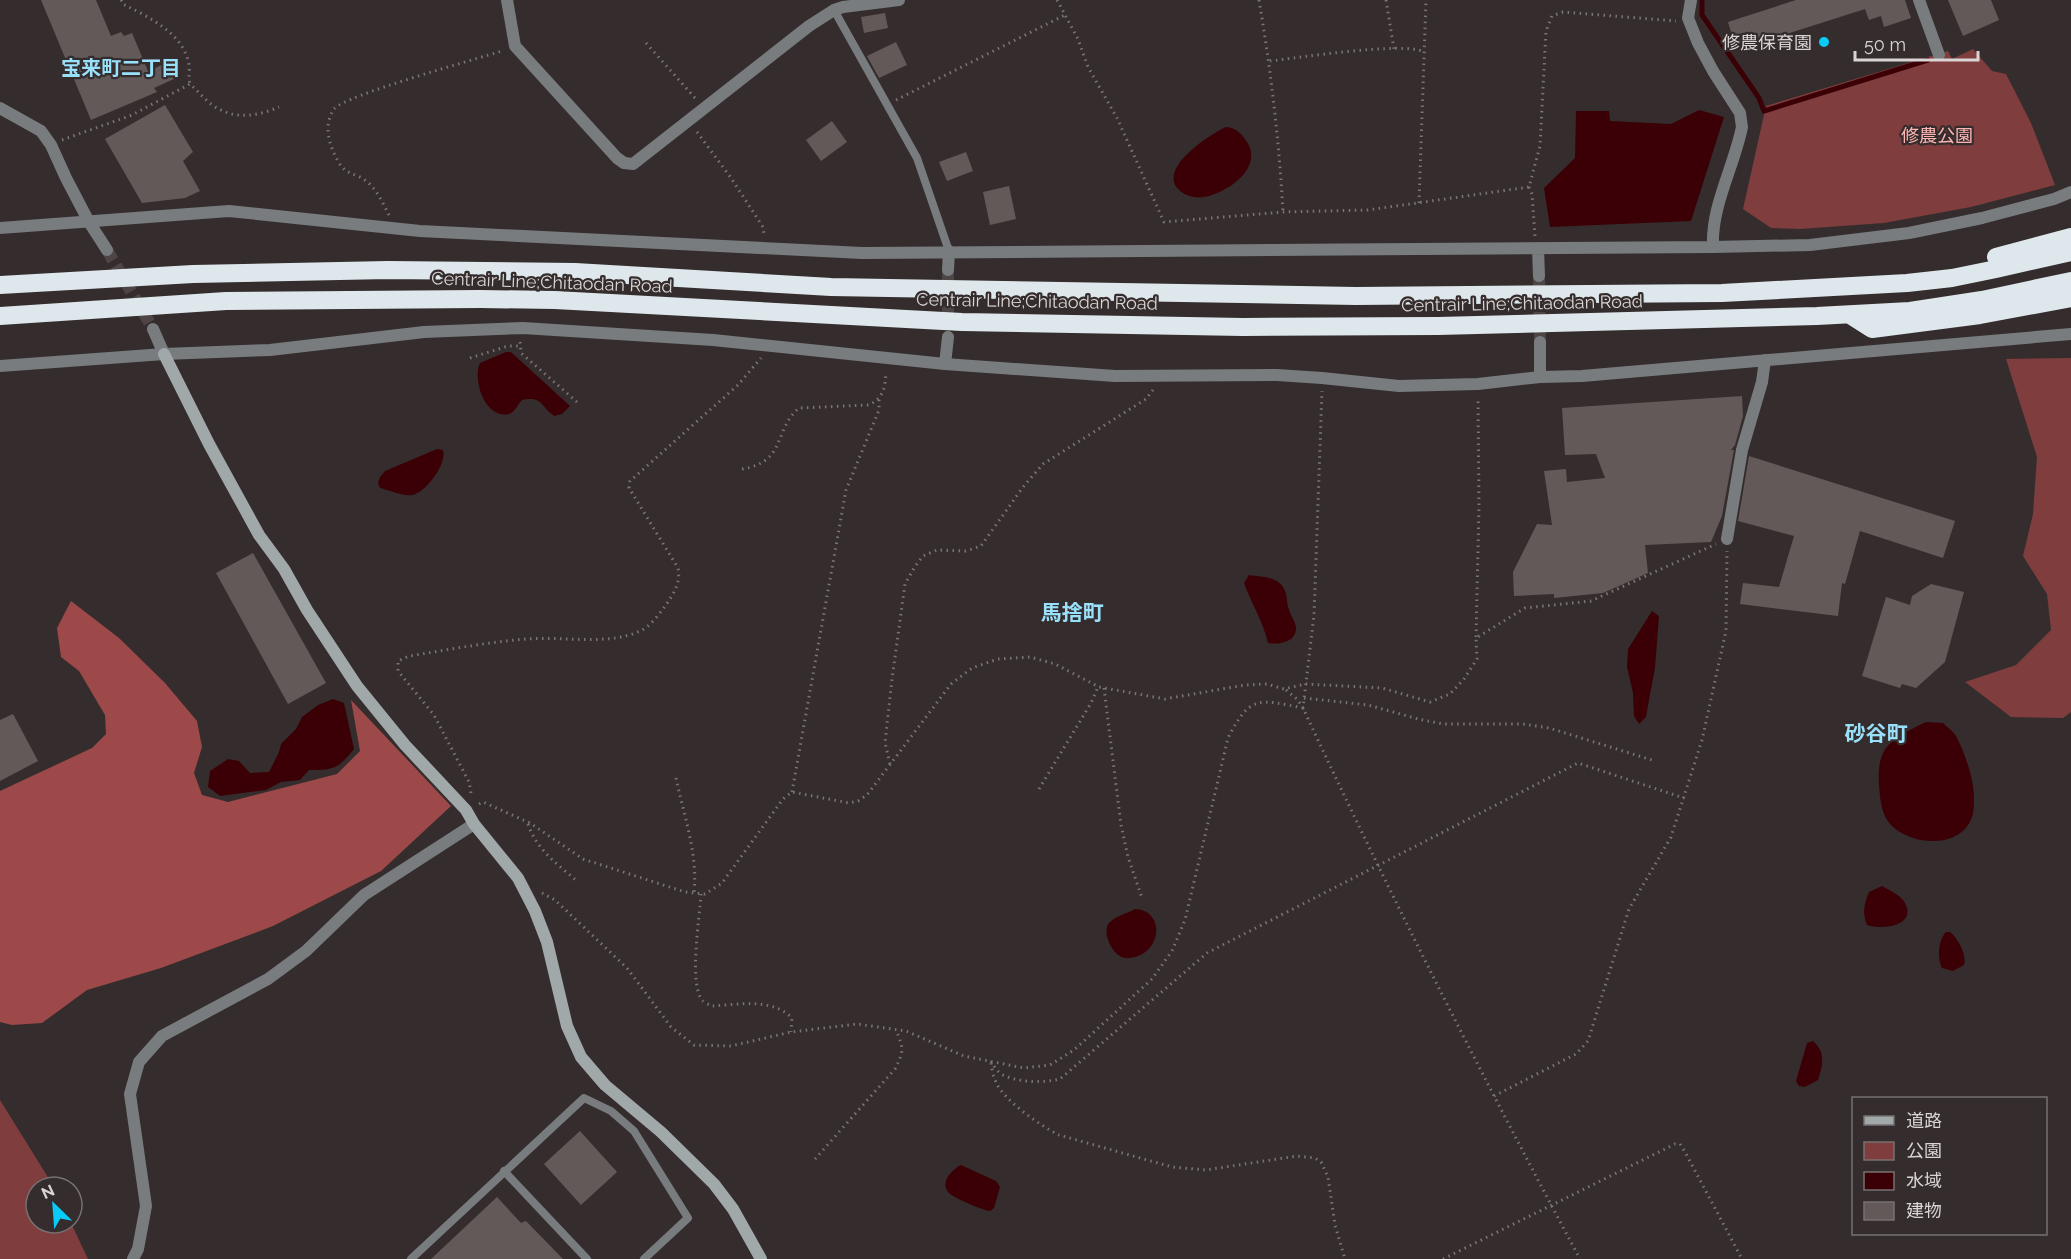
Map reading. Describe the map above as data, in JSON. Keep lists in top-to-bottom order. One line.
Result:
{"streets":{"highway":["Centrair Line;Chitaodan Road"]},"districts":["宝来町二丁目","馬捨町","砂谷町"],"parks":["修農公園"],"places":["修農保育園"],"legend":["道路","公園","水域","建物"],"scale_bar":"50 m","north":"top left"}
